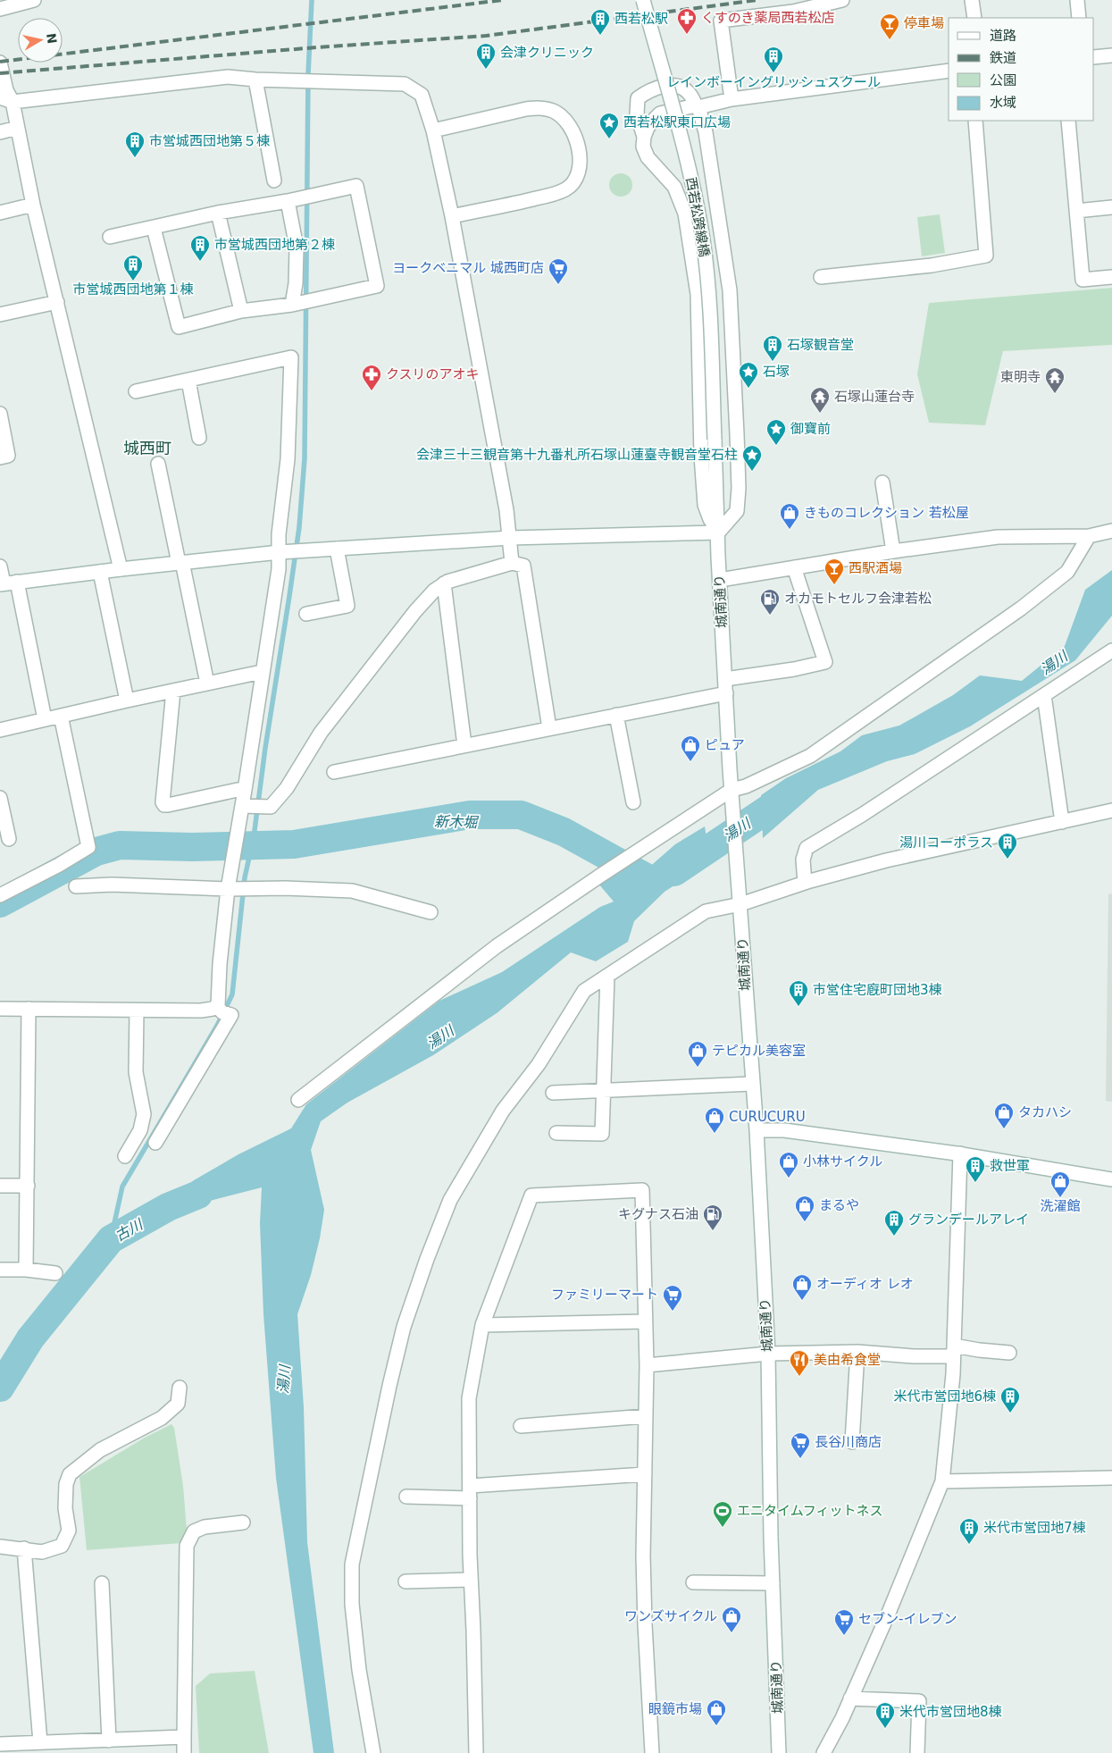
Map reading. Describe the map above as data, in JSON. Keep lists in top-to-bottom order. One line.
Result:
{"streets":{"street":["西若松跨線橋","城南通り"]},"crossings":[["西若松跨線橋","城南通り"]],"districts":["城西町"],"water":["湯川","新木堀","古川"],"places":{"pharmacy":["くすのき薬局西若松店","クスリのアオキ"],"building":["西若松駅","会津クリニック","レインボーイングリッシュスクール","市営城西団地第５棟","市営城西団地第２棟","市営城西団地第１棟","石塚観音堂","湯川コーポラス","市営住宅廐町団地3棟","救世軍","グランデールアレイ","米代市営団地6棟","米代市営団地7棟","米代市営団地8棟"],"bar":["停車場","西駅酒場"],"place":["西若松駅東口広場","石塚","御寶前","会津三十三観音第十九番札所石塚山蓮臺寺観音堂石柱"],"supermarket":["ヨークベニマル 城西町店","ファミリーマート","長谷川商店","セブン-イレブン"],"temple":["東明寺","石塚山蓮台寺"],"shop":["きものコレクション 若松屋","ピュア","テピカル美容室","タカハシ","CURUCURU","小林サイクル","洗濯館","まるや","オーディオ レオ","ワンズサイクル","眼鏡市場"],"fuel station":["オカモトセルフ会津若松","キグナス石油"],"restaurant":["美由希食堂"],"sports":["エニタイムフィットネス"]},"legend":["道路","鉄道","公園","水域"],"north":"right"}
